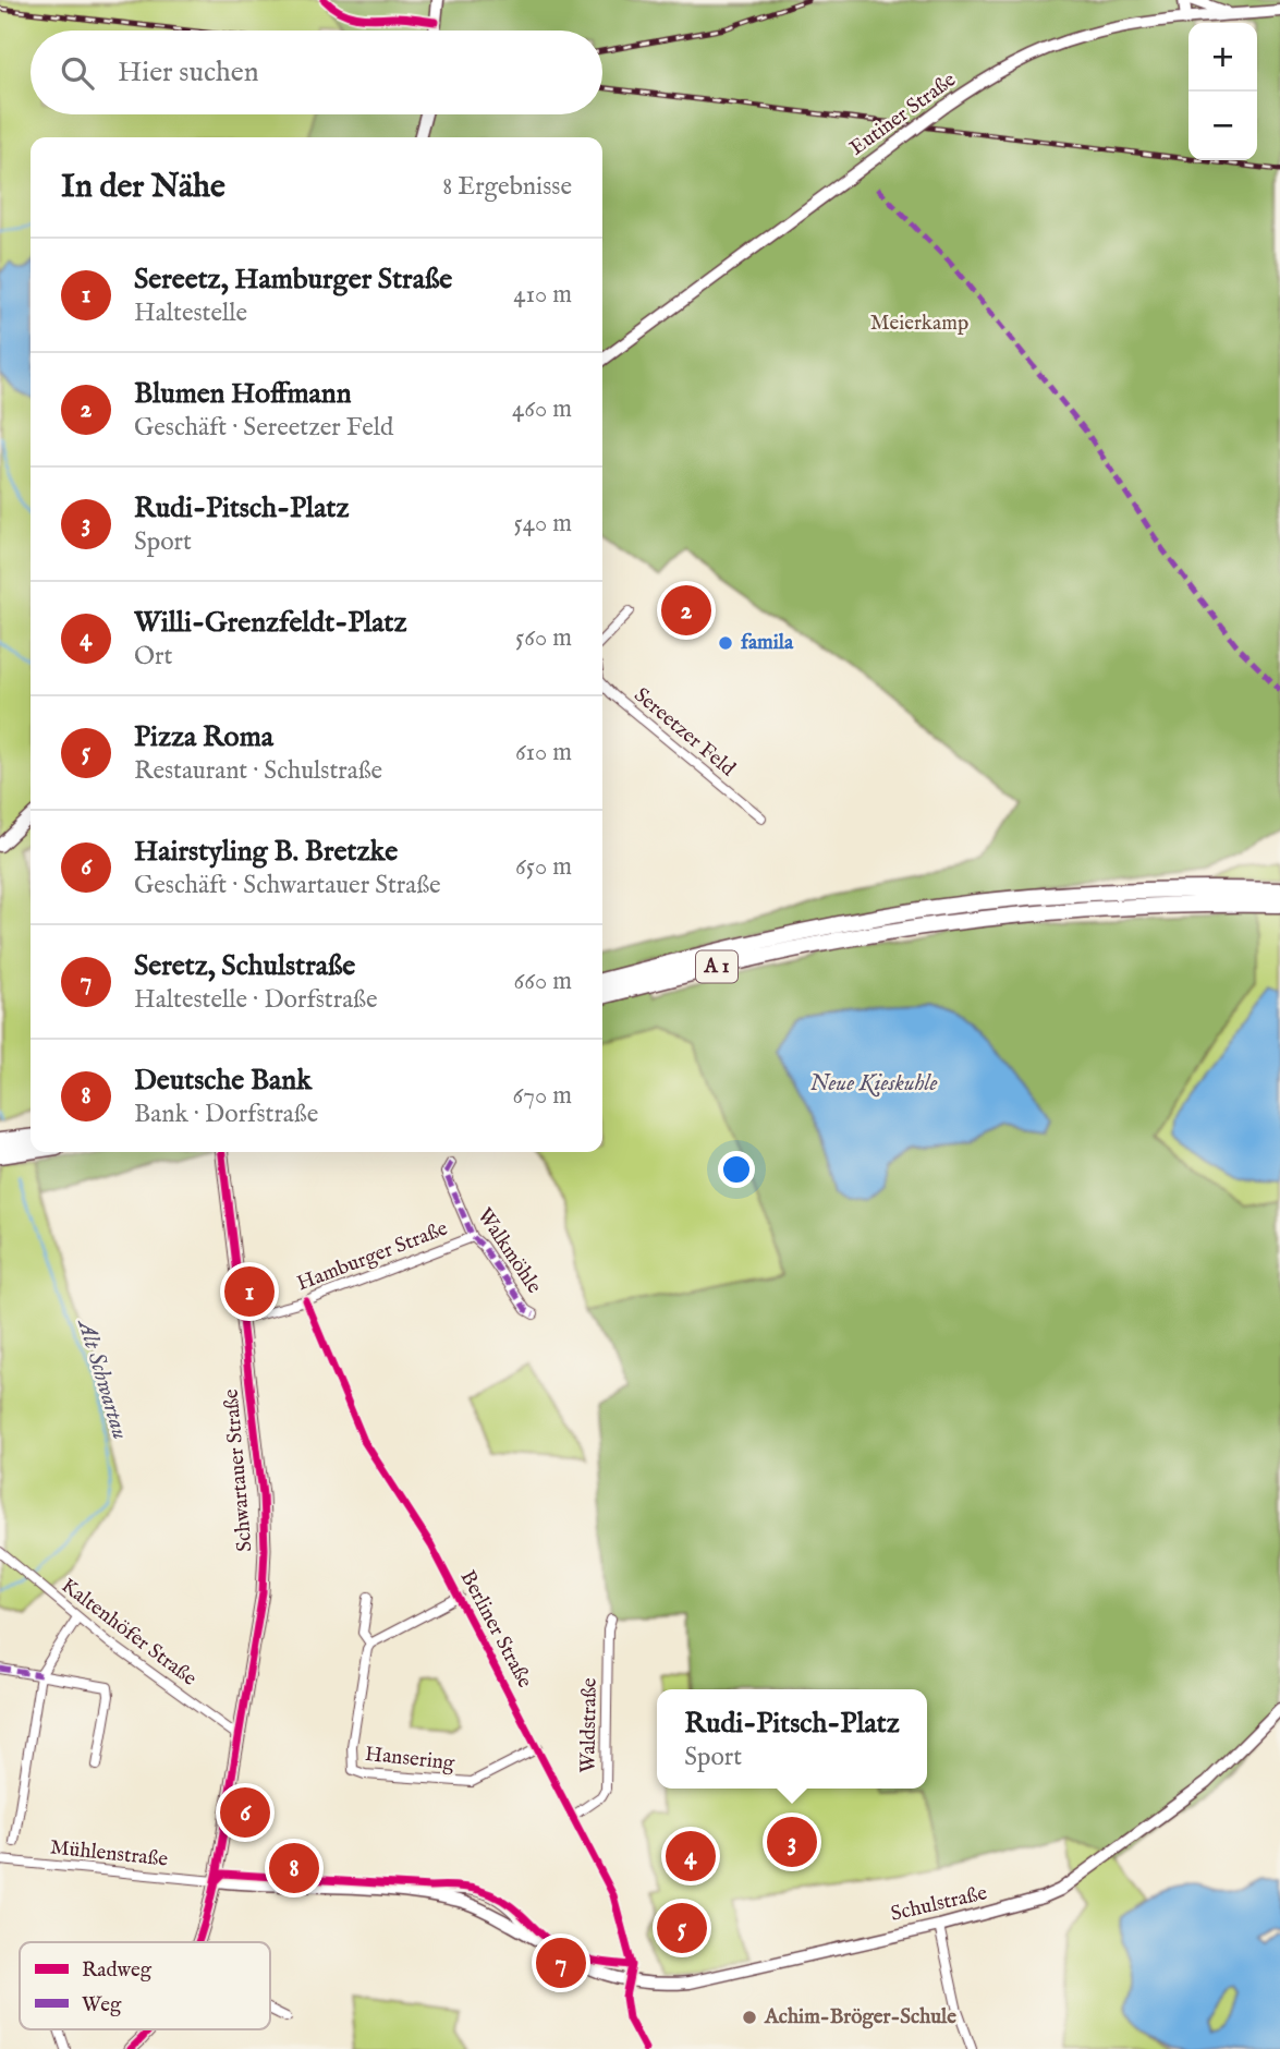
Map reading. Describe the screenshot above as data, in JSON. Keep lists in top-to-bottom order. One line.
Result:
{"streets":{"highway":["A 1"],"main road":["Eutiner Straße","Schwartauer Straße","Schulstraße"],"street":["Sereetzer Feld","Walkmöhle","Hamburger Straße","Berliner Straße","Kaltenhöfer Straße","Waldstraße","Hansering","Mühlenstraße"]},"crossings":[["Walkmöhle","Hamburger Straße"],["Hamburger Straße","Schwartauer Straße"],["Hamburger Straße","Berliner Straße"],["Schwartauer Straße","Kaltenhöfer Straße"],["Schwartauer Straße","Mühlenstraße"],["Berliner Straße","Waldstraße"],["Berliner Straße","Hansering"],["Berliner Straße","Schulstraße"]],"water":["Neue Kieskuhle","Alt Schwartau"],"parks":["Meierkamp"],"places":["famila","Achim-Bröger-Schule"],"legend":["Radweg","Weg"],"page":{"map_buttons":["+","−"],"search":"Hier suchen","heading":["In der Nähe","8 Ergebnisse"],"list":[{"mark":"1","name":"Sereetz, Hamburger Straße","note":"Haltestelle","value":"410 m"},{"mark":"2","name":"Blumen Hoffmann","note":"Geschäft · Sereetzer Feld","value":"460 m"},{"mark":"3","name":"Rudi-Pitsch-Platz","note":"Sport","value":"540 m"},{"mark":"4","name":"Willi-Grenzfeldt-Platz","note":"Ort","value":"560 m"},{"mark":"5","name":"Pizza Roma","note":"Restaurant · Schulstraße","value":"610 m"},{"mark":"6","name":"Hairstyling B. Bretzke","note":"Geschäft · Schwartauer Straße","value":"650 m"},{"mark":"7","name":"Seretz, Schulstraße","note":"Haltestelle · Dorfstraße","value":"660 m"},{"mark":"8","name":"Deutsche Bank","note":"Bank · Dorfstraße","value":"670 m"}],"pins":["2","1","6","3","4","8","5","7"],"popup":["Rudi-Pitsch-Platz","Sport"]}}
